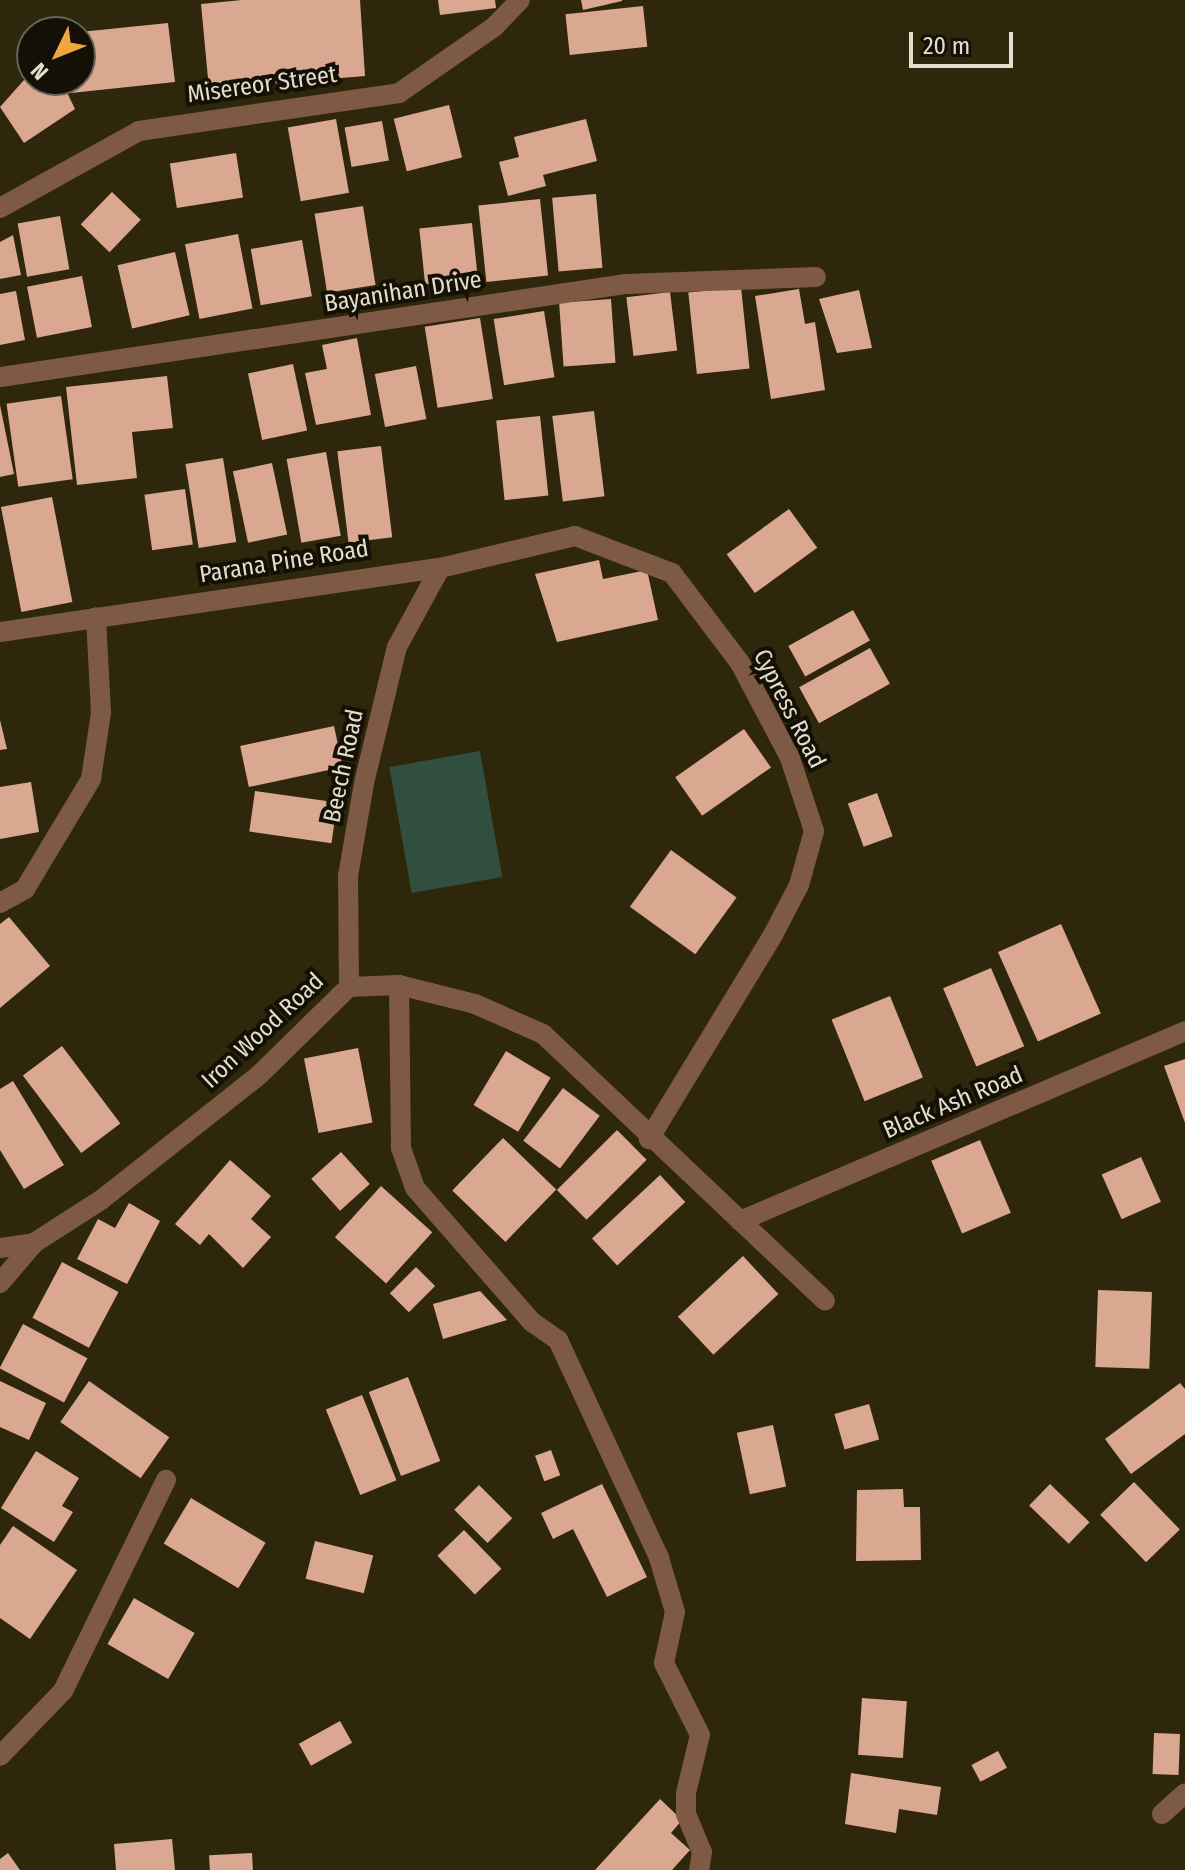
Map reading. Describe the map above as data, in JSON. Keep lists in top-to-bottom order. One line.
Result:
{"streets":{"street":["Misereor Street","Bayanihan Drive","Parana Pine Road","Cypress Road","Beech Road","Iron Wood Road","Black Ash Road"]},"crossings":[["Parana Pine Road","Cypress Road"],["Parana Pine Road","Beech Road"],["Cypress Road","Iron Wood Road"],["Beech Road","Iron Wood Road"],["Iron Wood Road","Black Ash Road"]],"scale_bar":"20 m","north":"bottom left"}
